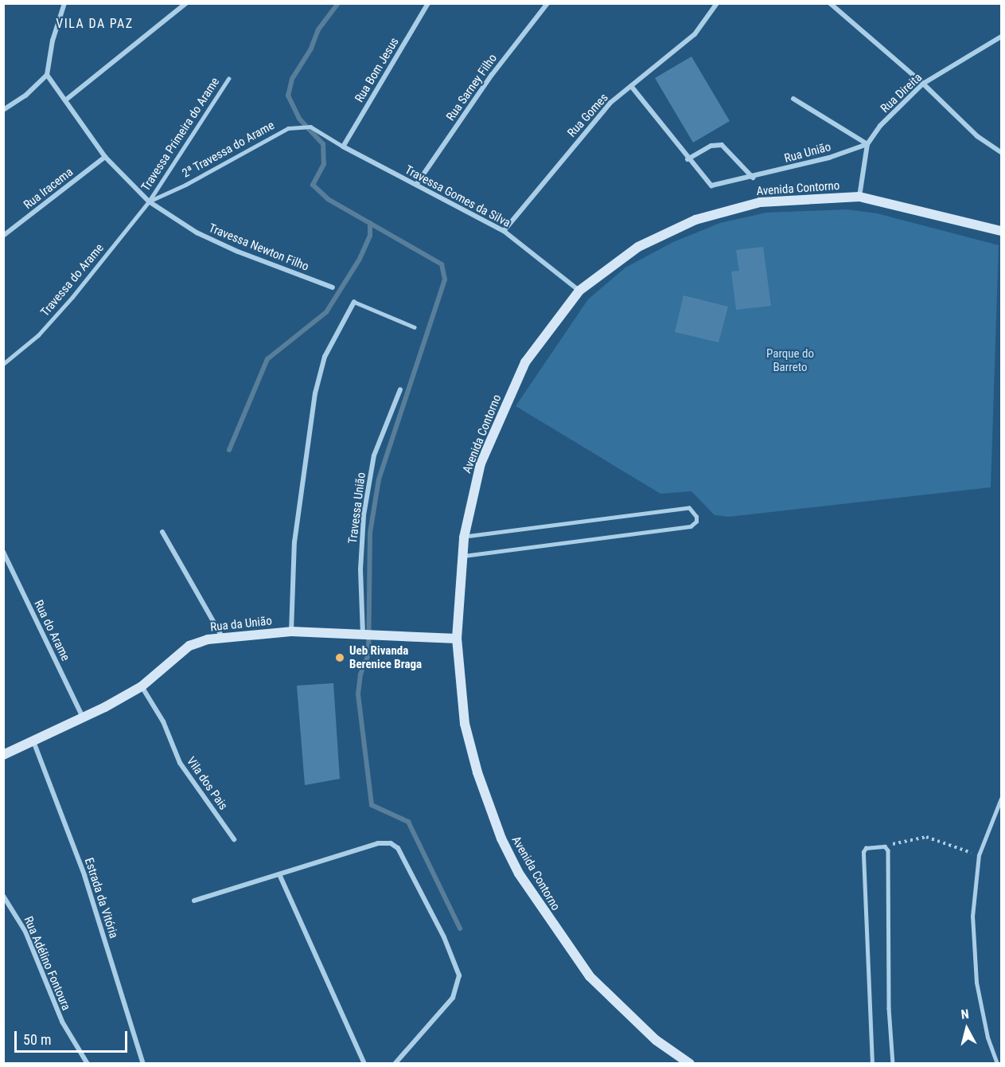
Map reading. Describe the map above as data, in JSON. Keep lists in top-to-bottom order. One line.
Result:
{"streets":{"street":["Rua Bom Jesus","Rua Sarney Filho","Rua Direita","Rua Gomes","Rua União","Rua Iracema","Avenida Contorno","Travessa Gomes da Silva","Travessa Newton Filho","Travessa União","Rua da União","Rua do Arame","Vila dos Pais","Estrada da Vitória","Rua Adélino Fontoura"],"lane":["Travessa Primeira do Arame","2ª Travessa do Arame","Travessa do Arame"]},"crossings":[["Rua Bom Jesus","2ª Travessa do Arame"],["Rua Bom Jesus","Travessa Gomes da Silva"],["Rua Sarney Filho","Travessa Gomes da Silva"],["Rua Direita","Rua União"],["Rua Direita","Avenida Contorno"],["Rua Gomes","Rua União"],["Rua Gomes","Travessa Gomes da Silva"],["Travessa Primeira do Arame","2ª Travessa do Arame"],["Travessa Primeira do Arame","Travessa Newton Filho"],["Travessa Primeira do Arame","Travessa do Arame"],["2ª Travessa do Arame","Travessa Gomes da Silva"],["2ª Travessa do Arame","Travessa Newton Filho"],["2ª Travessa do Arame","Travessa do Arame"],["Rua Iracema","Travessa Newton Filho"],["Avenida Contorno","Travessa Gomes da Silva"],["Avenida Contorno","Rua da União"],["Travessa Newton Filho","Travessa do Arame"],["Travessa União","Rua da União"],["Rua da União","Rua do Arame"],["Rua da União","Vila dos Pais"],["Rua da União","Estrada da Vitória"]],"districts":["VILA DA PAZ"],"parks":["Parque do Barreto"],"places":["Ueb Rivanda Berenice Braga"],"scale_bar":"50 m","north":"top"}
